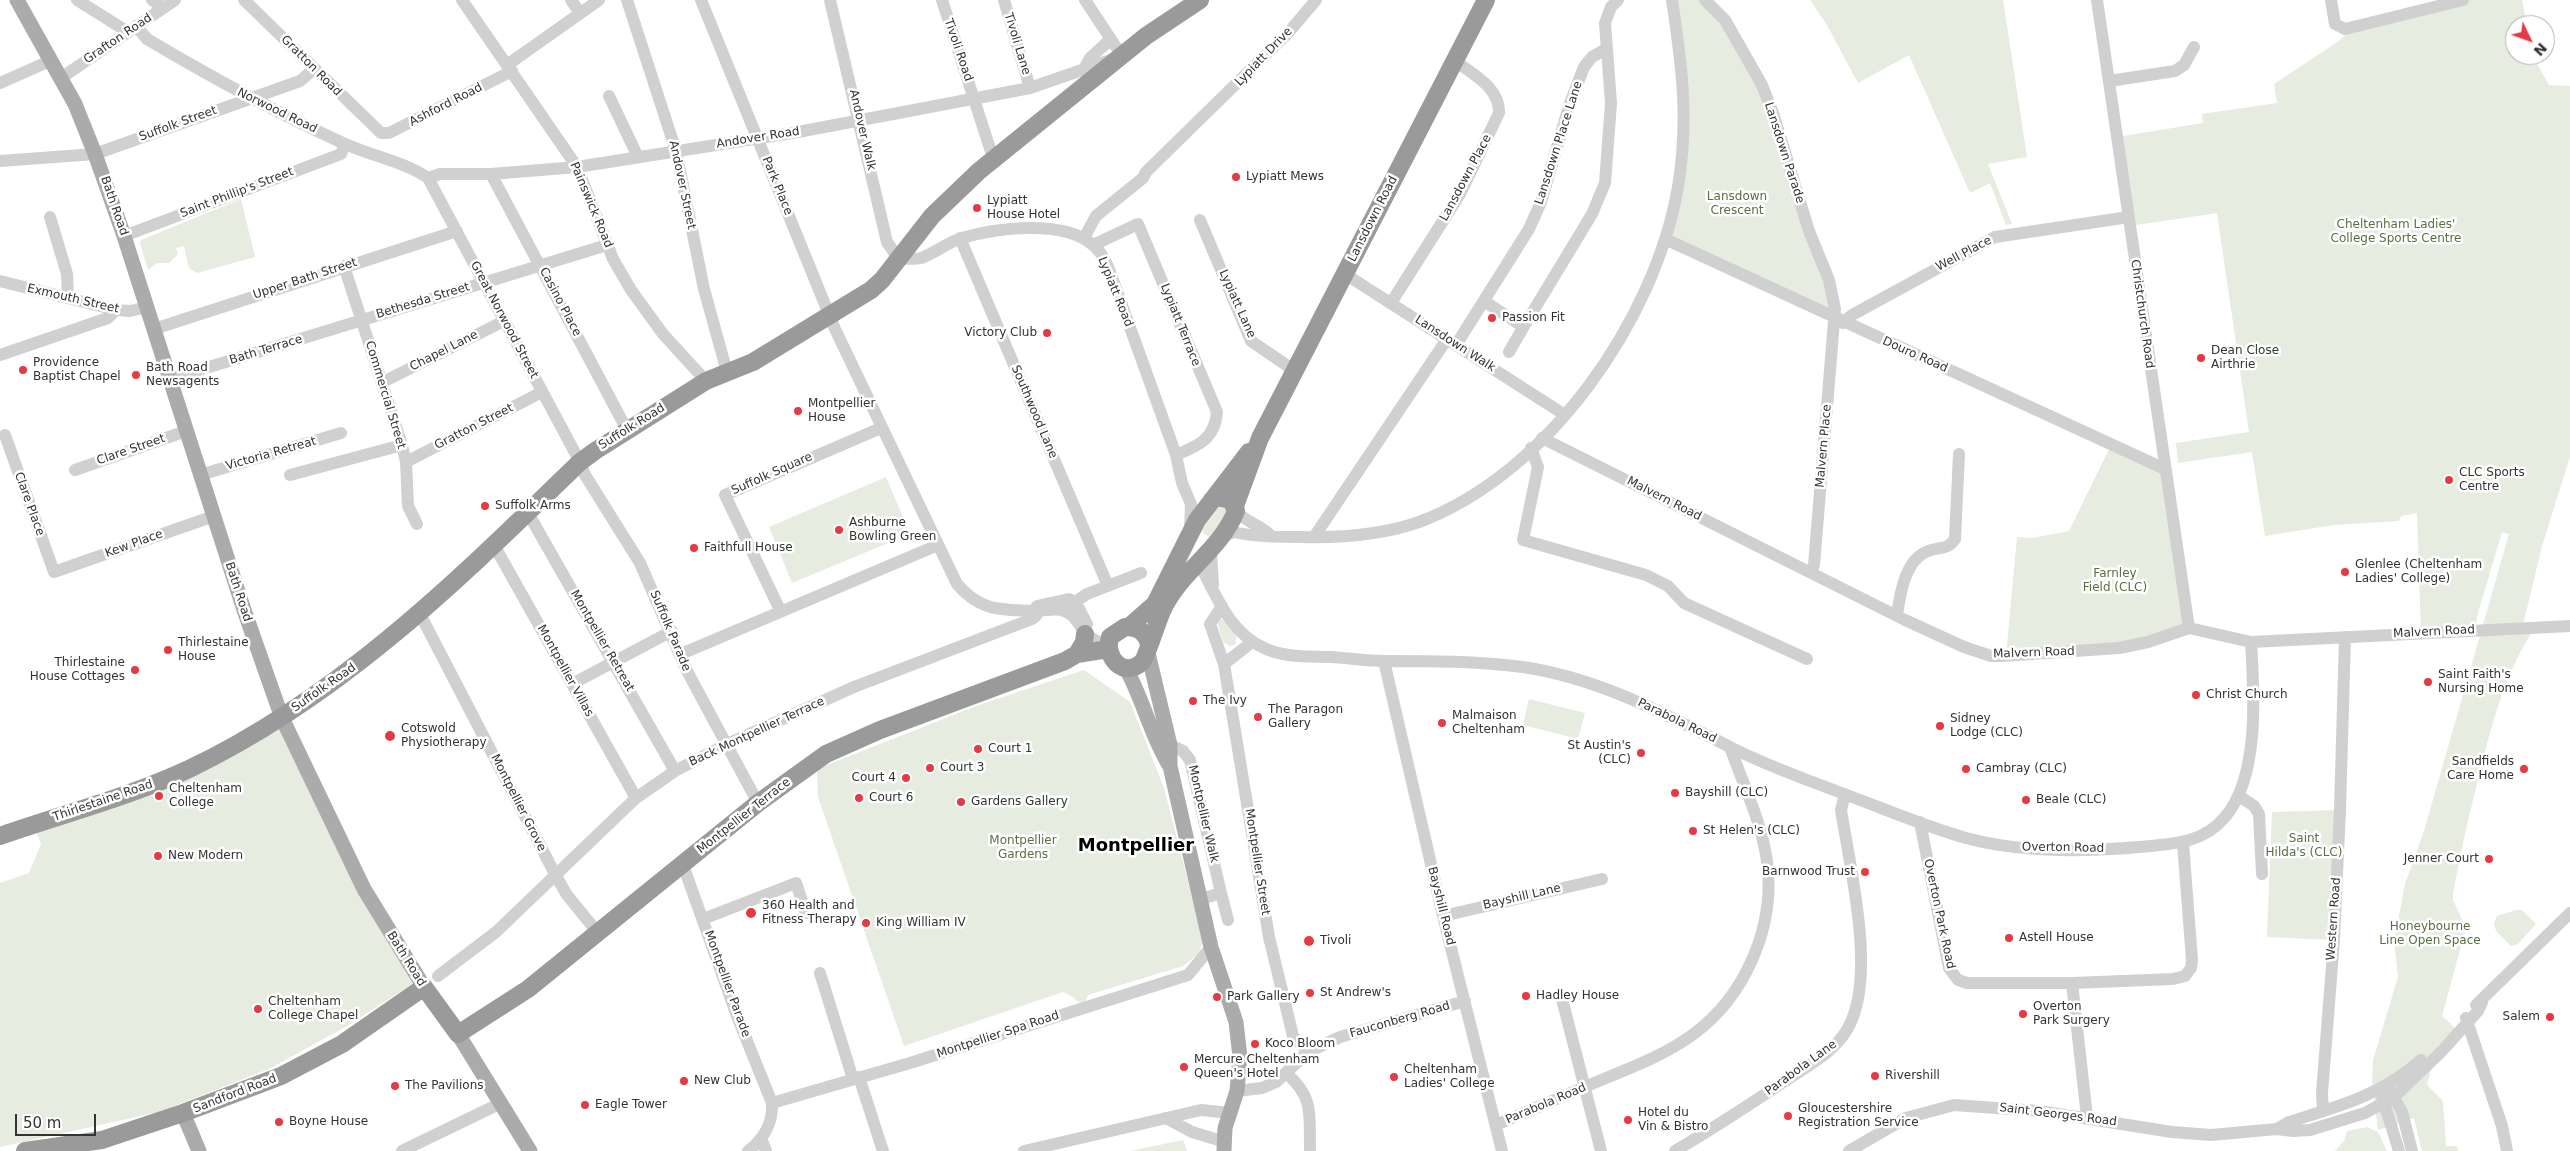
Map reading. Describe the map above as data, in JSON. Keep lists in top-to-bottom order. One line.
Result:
{"streets":{"highway":["Andover Road","Bath Road","Lansdown Road","Suffolk Road","Thirlestaine Road","Montpellier Terrace","Sandford Road"],"main road":["Montpellier Walk"],"street":["Grafton Road","Tivoli Lane","Tivoli Road","Lypiatt Drive","Gratton Road","Ashford Road","Norwood Road","Suffolk Street","Andover Walk","Lansdown Place Lane","Lansdown Parade","Lansdown Place","Andover Street","Park Place","Saint Phillip's Street","Painswick Road","Well Place","Upper Bath Street","Lypiatt Road","Exmouth Street","Bethesda Street","Casino Place","Lypiatt Lane","Christchurch Road","Great Norwood Street","Lypiatt Terrace","Lansdown Walk","Bath Terrace","Chapel Lane","Douro Road","Commercial Street","Southwood Lane","Gratton Street","Malvern Place","Clare Street","Victoria Retreat","Suffolk Square","Malvern Road","Clare Place","Kew Place","Suffolk Parade","Montpellier Retreat","Montpellier Villas","Parabola Road","Back Montpellier Terrace","Montpellier Grove","Overton Road","Montpellier Street","Bayshill Lane","Bayshill Road","Overton Park Road","Western Road","Montpellier Parade","Fauconberg Road","Montpellier Spa Road","Parabola Lane","Saint Georges Road"]},"crossings":[["Grafton Road","Norwood Road"],["Grafton Road","Bath Road"],["Tivoli Lane","Andover Road"],["Tivoli Road","Andover Road"],["Tivoli Road","Suffolk Road"],["Lypiatt Drive","Lypiatt Road"],["Lypiatt Drive","Lypiatt Terrace"],["Gratton Road","Ashford Road"],["Gratton Road","Suffolk Street"],["Ashford Road","Painswick Road"],["Norwood Road","Suffolk Street"],["Norwood Road","Andover Road"],["Norwood Road","Saint Phillip's Street"],["Norwood Road","Great Norwood Street"],["Suffolk Street","Bath Road"],["Andover Walk","Andover Road"],["Andover Walk","Suffolk Road"],["Andover Road","Andover Street"],["Andover Road","Park Place"],["Andover Road","Painswick Road"],["Andover Road","Casino Place"],["Andover Road","Great Norwood Street"],["Andover Road","Suffolk Road"],["Lansdown Place Lane","Lansdown Walk"],["Lansdown Parade","Well Place"],["Lansdown Parade","Douro Road"],["Lansdown Parade","Malvern Place"],["Lansdown Place","Lansdown Road"],["Lansdown Place","Lansdown Walk"],["Andover Street","Suffolk Road"],["Park Place","Suffolk Road"],["Saint Phillip's Street","Bath Road"],["Painswick Road","Bethesda Street"],["Painswick Road","Suffolk Road"],["Bath Road","Upper Bath Street"],["Bath Road","Exmouth Street"],["Bath Road","Bath Terrace"],["Bath Road","Suffolk Road"],["Bath Road","Clare Street"],["Bath Road","Victoria Retreat"],["Bath Road","Kew Place"],["Bath Road","Thirlestaine Road"],["Bath Road","Montpellier Terrace"],["Bath Road","Sandford Road"],["Lansdown Road","Lypiatt Road"],["Lansdown Road","Lypiatt Lane"],["Lansdown Road","Lansdown Walk"],["Lansdown Road","Parabola Road"],["Lansdown Road","Montpellier Walk"],["Lansdown Road","Montpellier Terrace"],["Well Place","Christchurch Road"],["Well Place","Douro Road"],["Well Place","Malvern Place"],["Upper Bath Street","Great Norwood Street"],["Upper Bath Street","Commercial Street"],["Lypiatt Road","Lypiatt Terrace"],["Bethesda Street","Casino Place"],["Bethesda Street","Great Norwood Street"],["Bethesda Street","Bath Terrace"],["Bethesda Street","Commercial Street"],["Casino Place","Suffolk Road"],["Christchurch Road","Douro Road"],["Christchurch Road","Malvern Road"],["Great Norwood Street","Chapel Lane"],["Great Norwood Street","Gratton Street"],["Great Norwood Street","Suffolk Road"],["Great Norwood Street","Suffolk Parade"],["Bath Terrace","Commercial Street"],["Chapel Lane","Commercial Street"],["Douro Road","Malvern Place"],["Commercial Street","Gratton Street"],["Suffolk Road","Suffolk Parade"],["Suffolk Road","Montpellier Retreat"],["Suffolk Road","Montpellier Villas"],["Suffolk Road","Thirlestaine Road"],["Suffolk Road","Montpellier Grove"],["Malvern Place","Malvern Road"],["Malvern Road","Overton Road"],["Malvern Road","Western Road"],["Clare Place","Kew Place"],["Suffolk Parade","Back Montpellier Terrace"],["Suffolk Parade","Montpellier Terrace"],["Montpellier Retreat","Back Montpellier Terrace"],["Montpellier Villas","Back Montpellier Terrace"],["Parabola Road","Overton Road"],["Parabola Road","Montpellier Street"],["Parabola Road","Bayshill Road"],["Back Montpellier Terrace","Montpellier Grove"],["Montpellier Grove","Montpellier Terrace"],["Montpellier Walk","Montpellier Terrace"],["Montpellier Walk","Montpellier Spa Road"],["Montpellier Terrace","Montpellier Parade"],["Overton Road","Overton Park Road"],["Overton Road","Parabola Lane"],["Montpellier Street","Fauconberg Road"],["Bayshill Lane","Bayshill Road"],["Bayshill Road","Fauconberg Road"],["Western Road","Saint Georges Road"],["Montpellier Parade","Montpellier Spa Road"]],"districts":["Montpellier"],"parks":["Lansdown Crescent","Cheltenham Ladies' College Sports Centre","Farnley Field (CLC)","Saint Hilda's (CLC)","Montpellier Gardens","Honeybourne Line Open Space"],"places":["Lypiatt Mews","Lypiatt House Hotel","Passion Fit","Victory Club","Dean Close Airthrie","Providence Baptist Chapel","Bath Road Newsagents","Montpellier House","CLC Sports Centre","Suffolk Arms","Ashburne Bowling Green","Faithfull House","Glenlee (Cheltenham Ladies' College)","Thirlestaine House","Thirlestaine House Cottages","Saint Faith's Nursing Home","Christ Church","The Ivy","The Paragon Gallery","Malmaison Cheltenham","Sidney Lodge (CLC)","Cotswold Physiotherapy","Court 1","St Austin's (CLC)","Court 3","Cambray (CLC)","Sandfields Care Home","Court 4","Bayshill (CLC)","Cheltenham College","Court 6","Beale (CLC)","Gardens Gallery","St Helen's (CLC)","New Modern","Jenner Court","Barnwood Trust","360 Health and Fitness Therapy","King William IV","Astell House","Tivoli","St Andrew's","Hadley House","Park Gallery","Cheltenham College Chapel","Overton Park Surgery","Salem","Koco Bloom","Mercure Cheltenham Queen's Hotel","Rivershill","Cheltenham Ladies' College","New Club","The Pavilions","Eagle Tower","Gloucestershire Registration Service","Hotel du Vin & Bistro","Boyne House"],"scale_bar":"50 m","north":"bottom right"}
